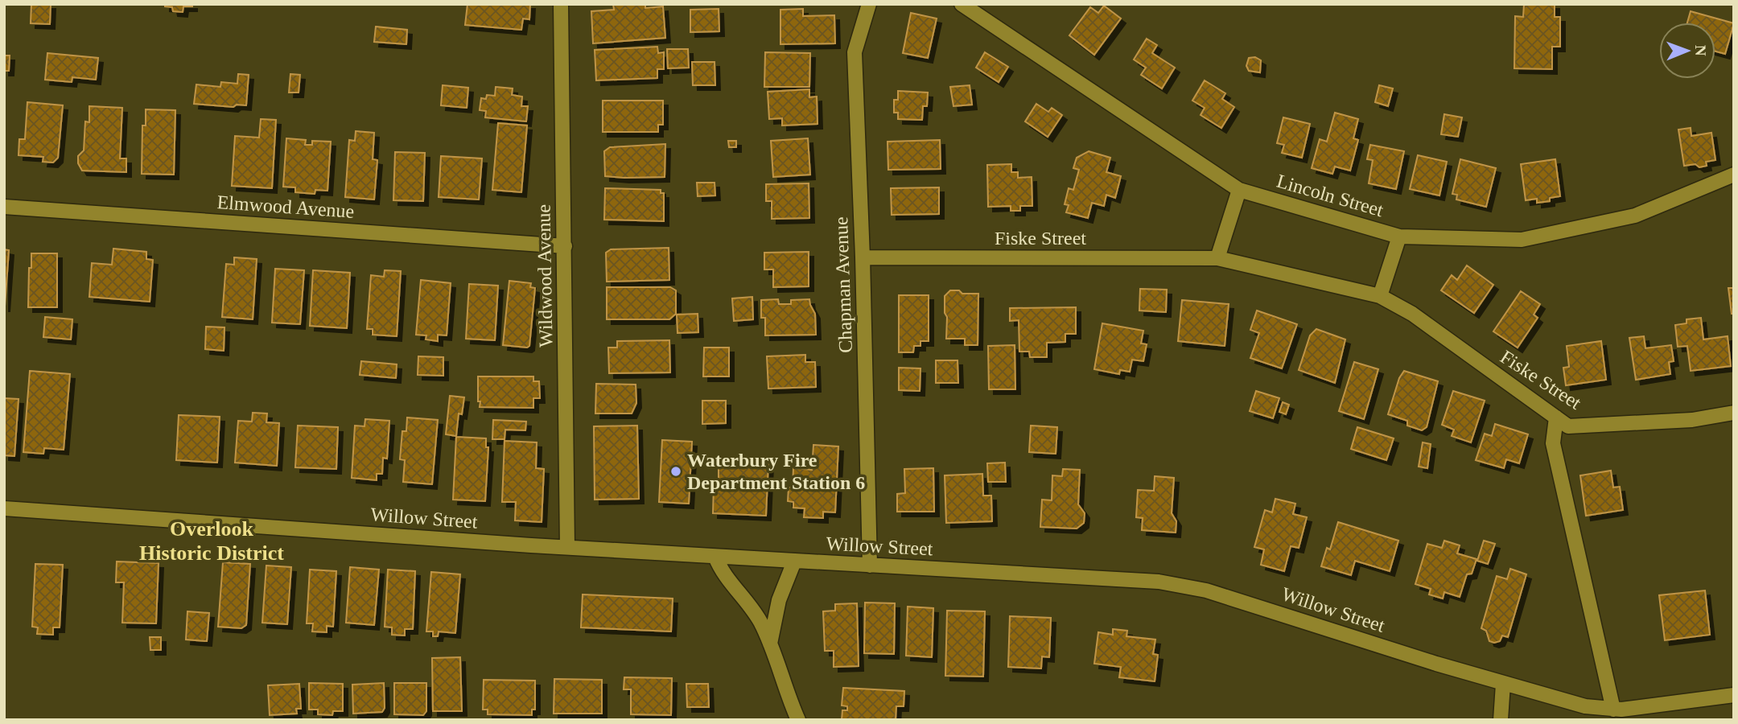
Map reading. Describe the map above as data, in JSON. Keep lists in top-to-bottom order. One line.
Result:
{"streets":{"street":["Lincoln Street","Elmwood Avenue","Fiske Street","Wildwood Avenue","Chapman Avenue","Willow Street"]},"crossings":[["Elmwood Avenue","Wildwood Avenue"],["Fiske Street","Chapman Avenue"],["Wildwood Avenue","Willow Street"],["Chapman Avenue","Willow Street"]],"districts":["Overlook Historic District"],"places":["Waterbury Fire Department Station 6"],"north":"right"}
